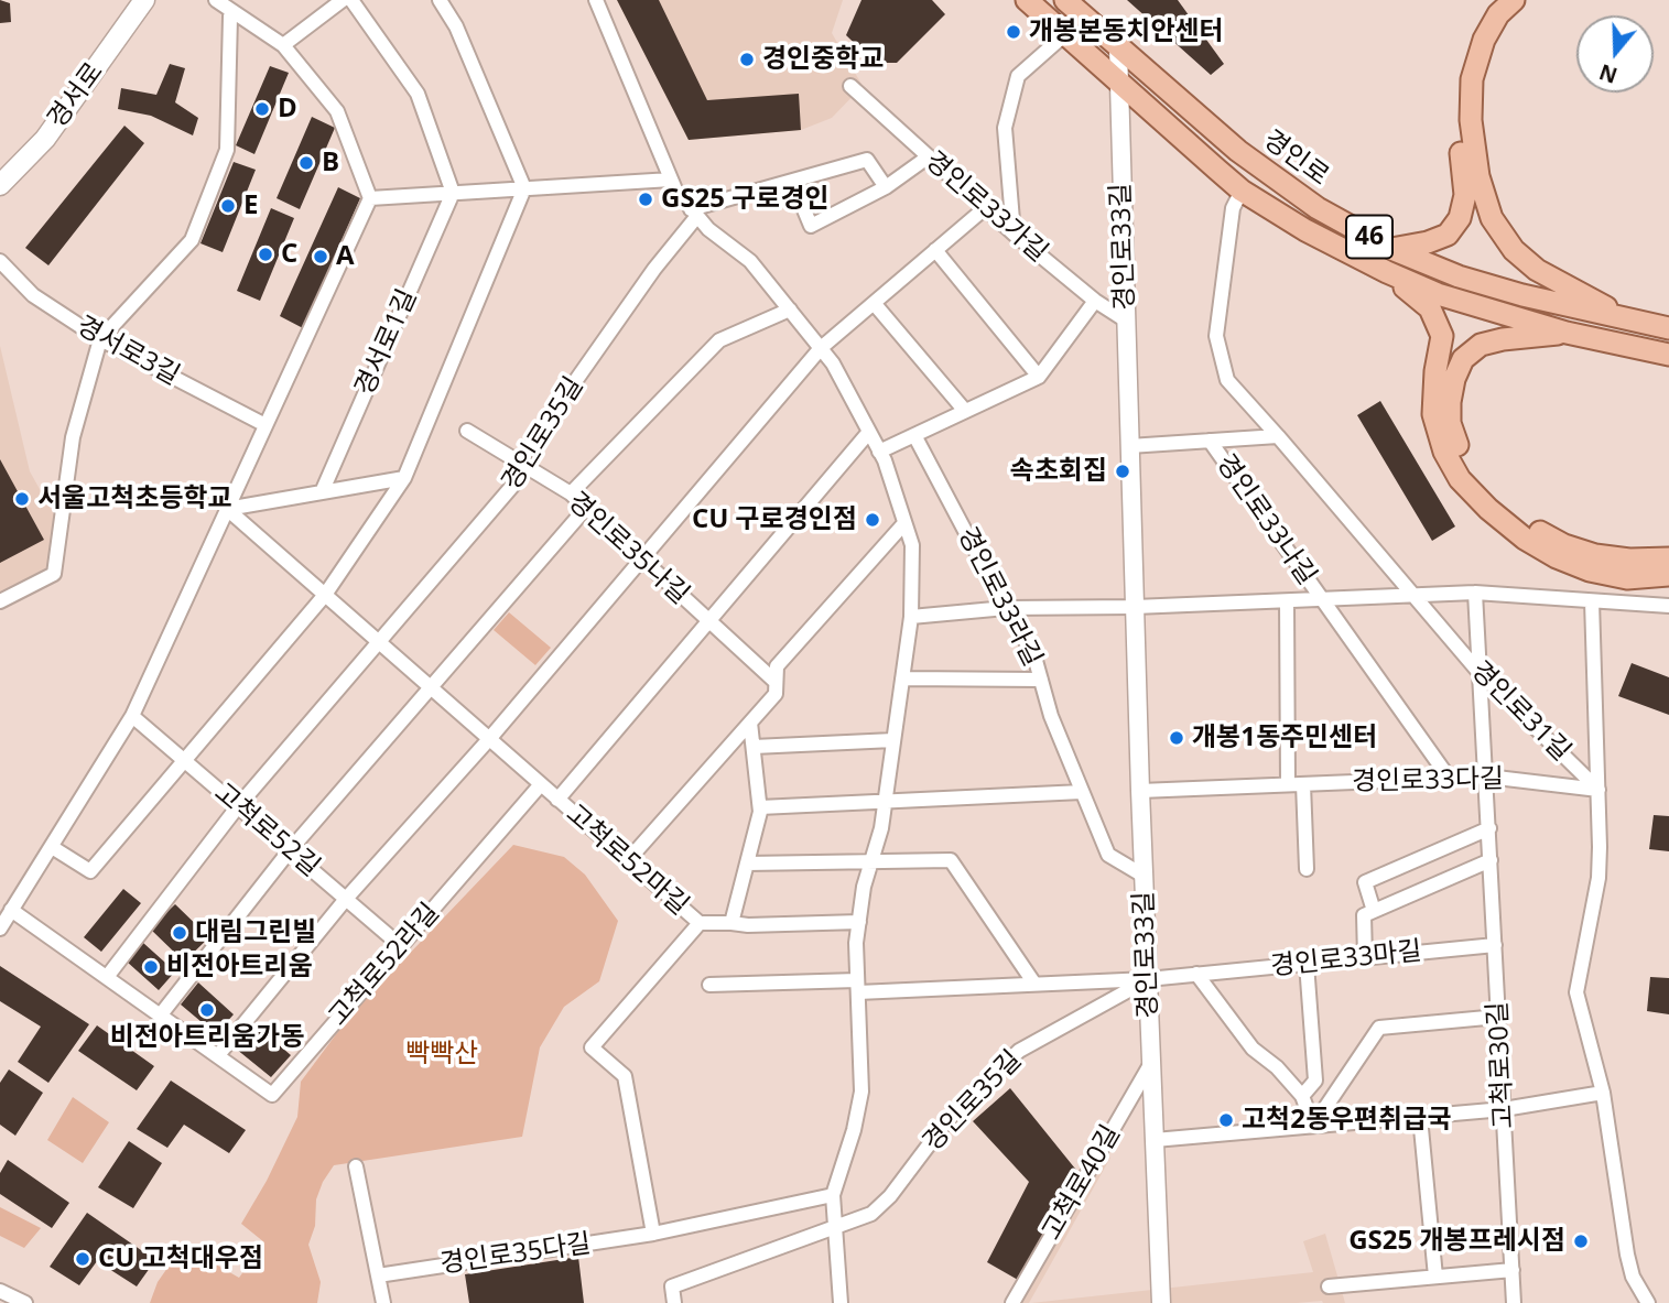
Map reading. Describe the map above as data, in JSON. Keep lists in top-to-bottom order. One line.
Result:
{"streets":{"main road":["경서로","경인로","46"],"street":["경인로33가길","경인로33길","경서로1길","경서로3길","경인로35길","경인로33나길","경인로35나길","경인로33라길","경인로31길","경인로33다길","고척로52길","고척로52마길","경인로33마길","고척로52라길","고척로30길","고척로40길","경인로35다길"]},"crossings":[["경인로","경인로33길"],["경인로","경인로31길"],["경인로33가길","경인로33길"],["경인로33길","경인로35길"],["경인로33길","경인로33나길"],["경인로33길","경인로33라길"],["경인로33길","경인로33다길"],["경인로33길","경인로33마길"],["경인로33길","고척로40길"],["경인로35길","경인로35나길"],["경인로35길","고척로52마길"],["경인로35길","경인로33마길"],["경인로33나길","경인로31길"],["경인로33나길","경인로33다길"],["경인로33나길","고척로30길"],["경인로31길","경인로33다길"],["경인로31길","고척로30길"],["경인로33다길","고척로30길"],["고척로52길","고척로52라길"],["고척로52마길","고척로52라길"],["고척로52마길","경인로35다길"],["경인로33마길","고척로30길"]],"parks":["빡빡산"],"places":["개봉본동치안센터","경인중학교","D","B","GS25 구로경인","E","C","A","속초회집","서울고척초등학교","CU 구로경인점","개봉1동주민센터","대림그린빌","비전아트리움","비전아트리움가동","고척2동우편취급국","GS25 개봉프레시점","CU 고척대우점"],"north":"bottom"}
